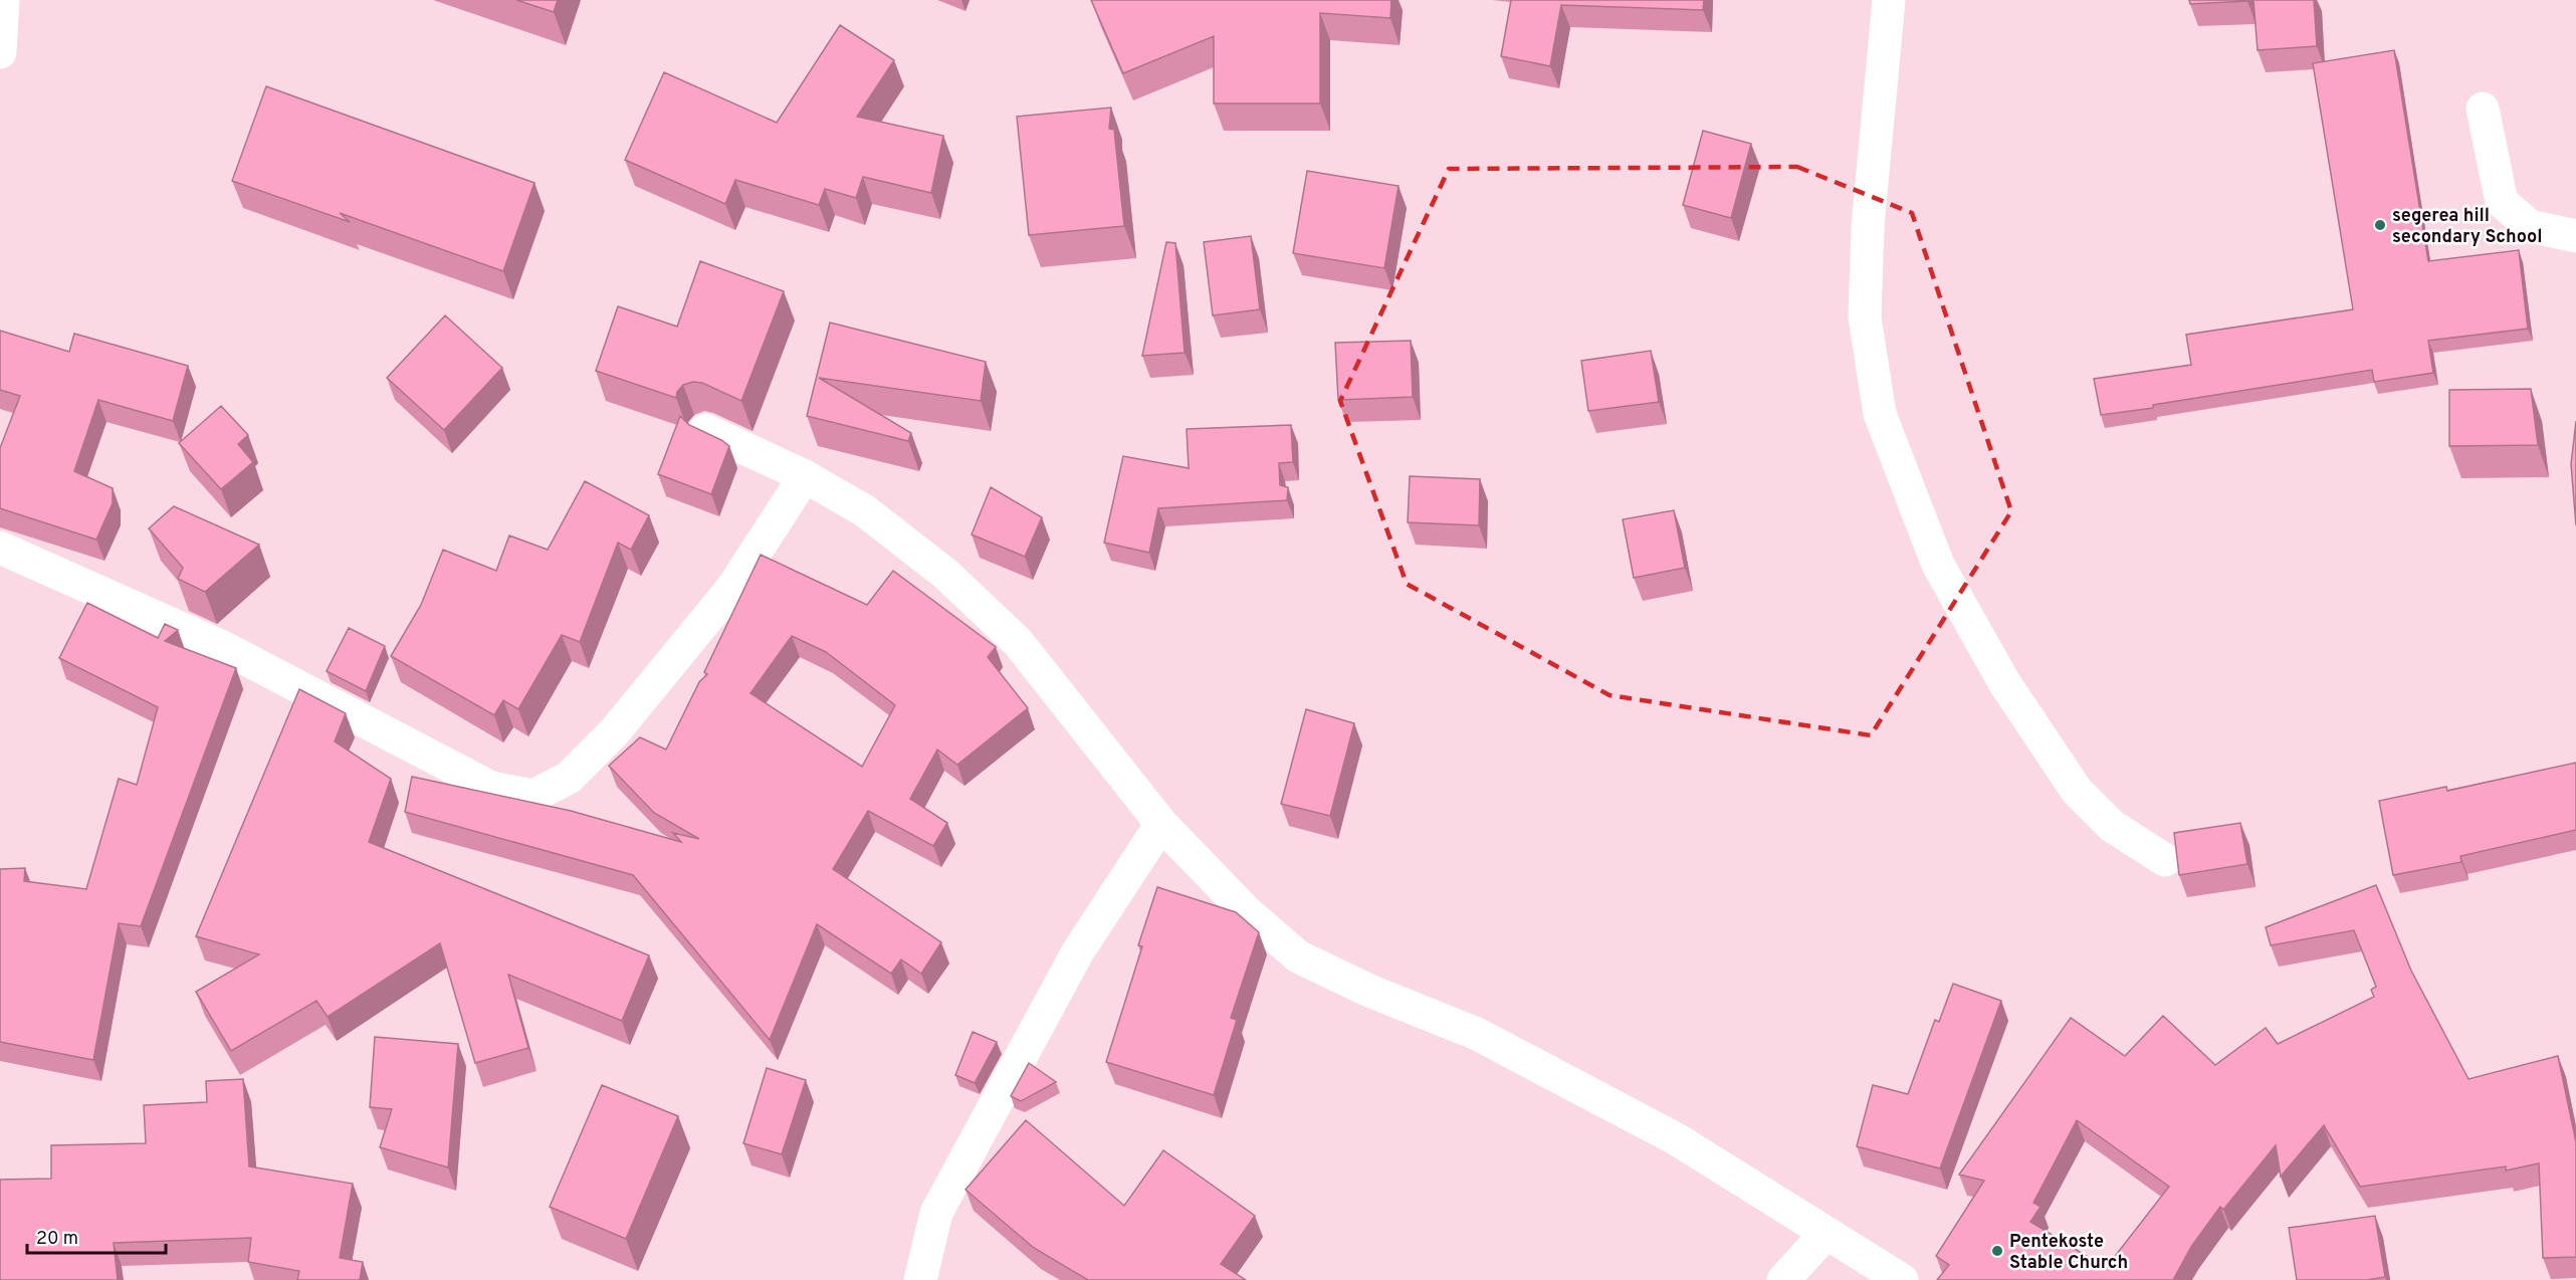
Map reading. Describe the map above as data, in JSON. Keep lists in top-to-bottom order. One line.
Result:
{"places":["segerea hill secondary School","Pentekoste Stable Church"],"scale_bar":"20 m"}
